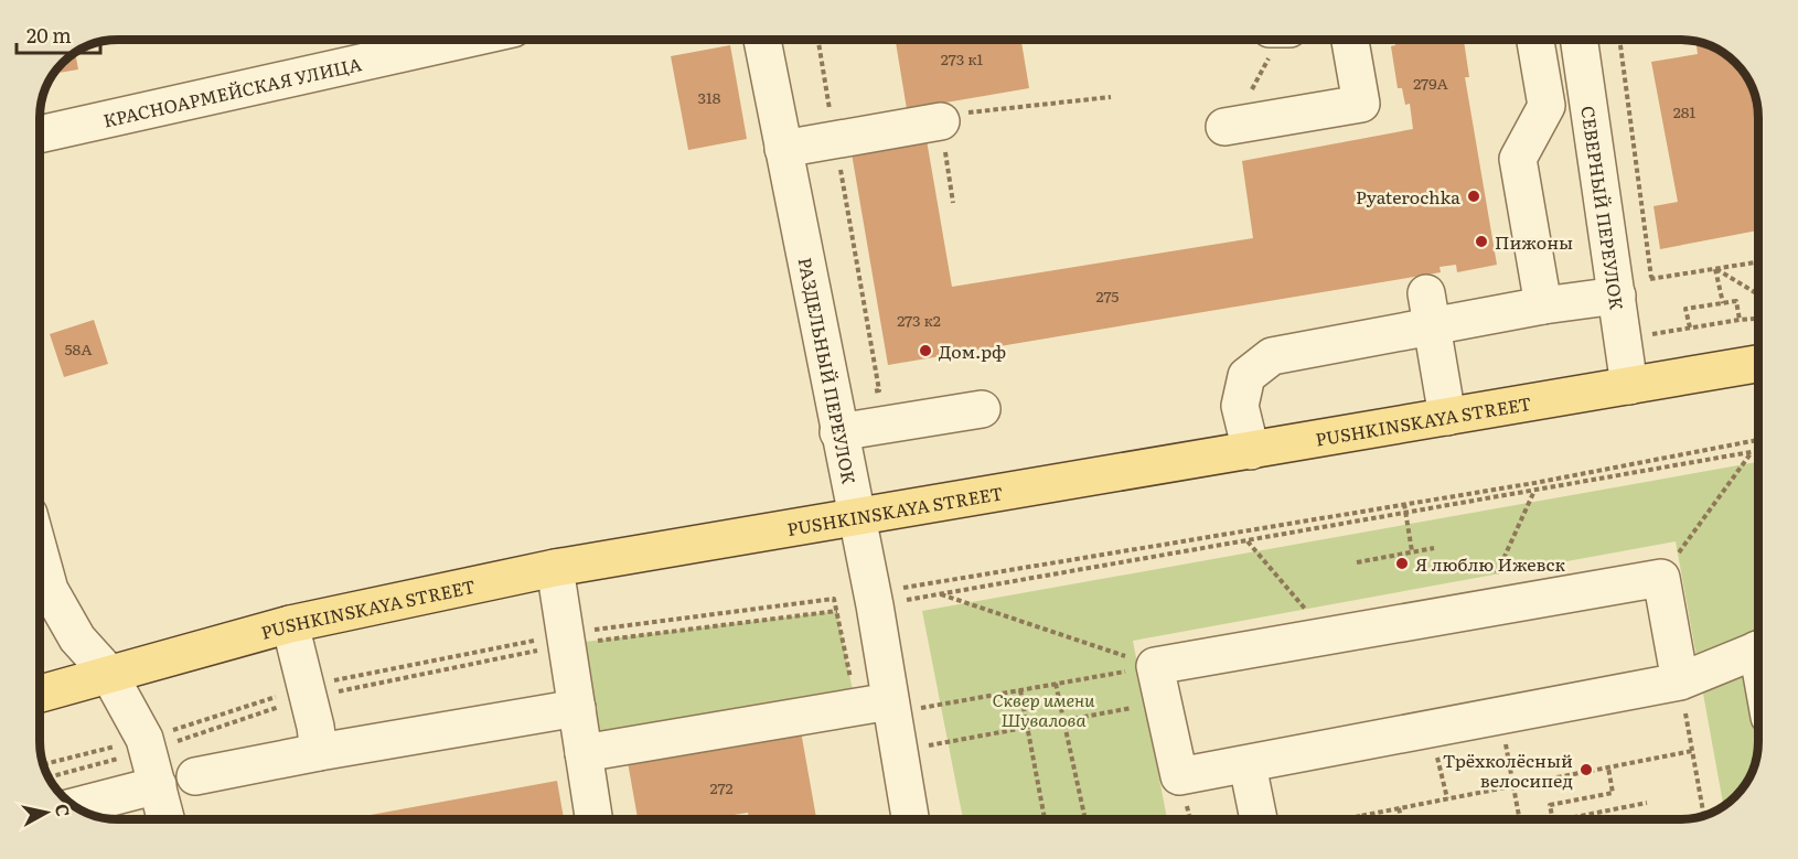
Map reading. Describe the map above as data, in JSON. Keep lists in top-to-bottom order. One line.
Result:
{"streets":{"main road":["PUSHKINSKAYA STREET"],"street":["КРАСНОАРМЕЙСКАЯ УЛИЦА","СЕВЕРНЫЙ ПЕРЕУЛОК","РАЗДЕЛЬНЫЙ ПЕРЕУЛОК"]},"crossings":[["СЕВЕРНЫЙ ПЕРЕУЛОК","PUSHKINSKAYA STREET"],["РАЗДЕЛЬНЫЙ ПЕРЕУЛОК","PUSHKINSKAYA STREET"]],"parks":["Сквер имени Шувалова"],"places":["Pyaterochka","Пижоны","Дом.рф","Я люблю Ижевск","Трёхколёсный велосипед"],"house_numbers":["273 к1","279А","318","281","275","273 к2","58А","272"],"scale_bar":"20 m","north":"right"}
